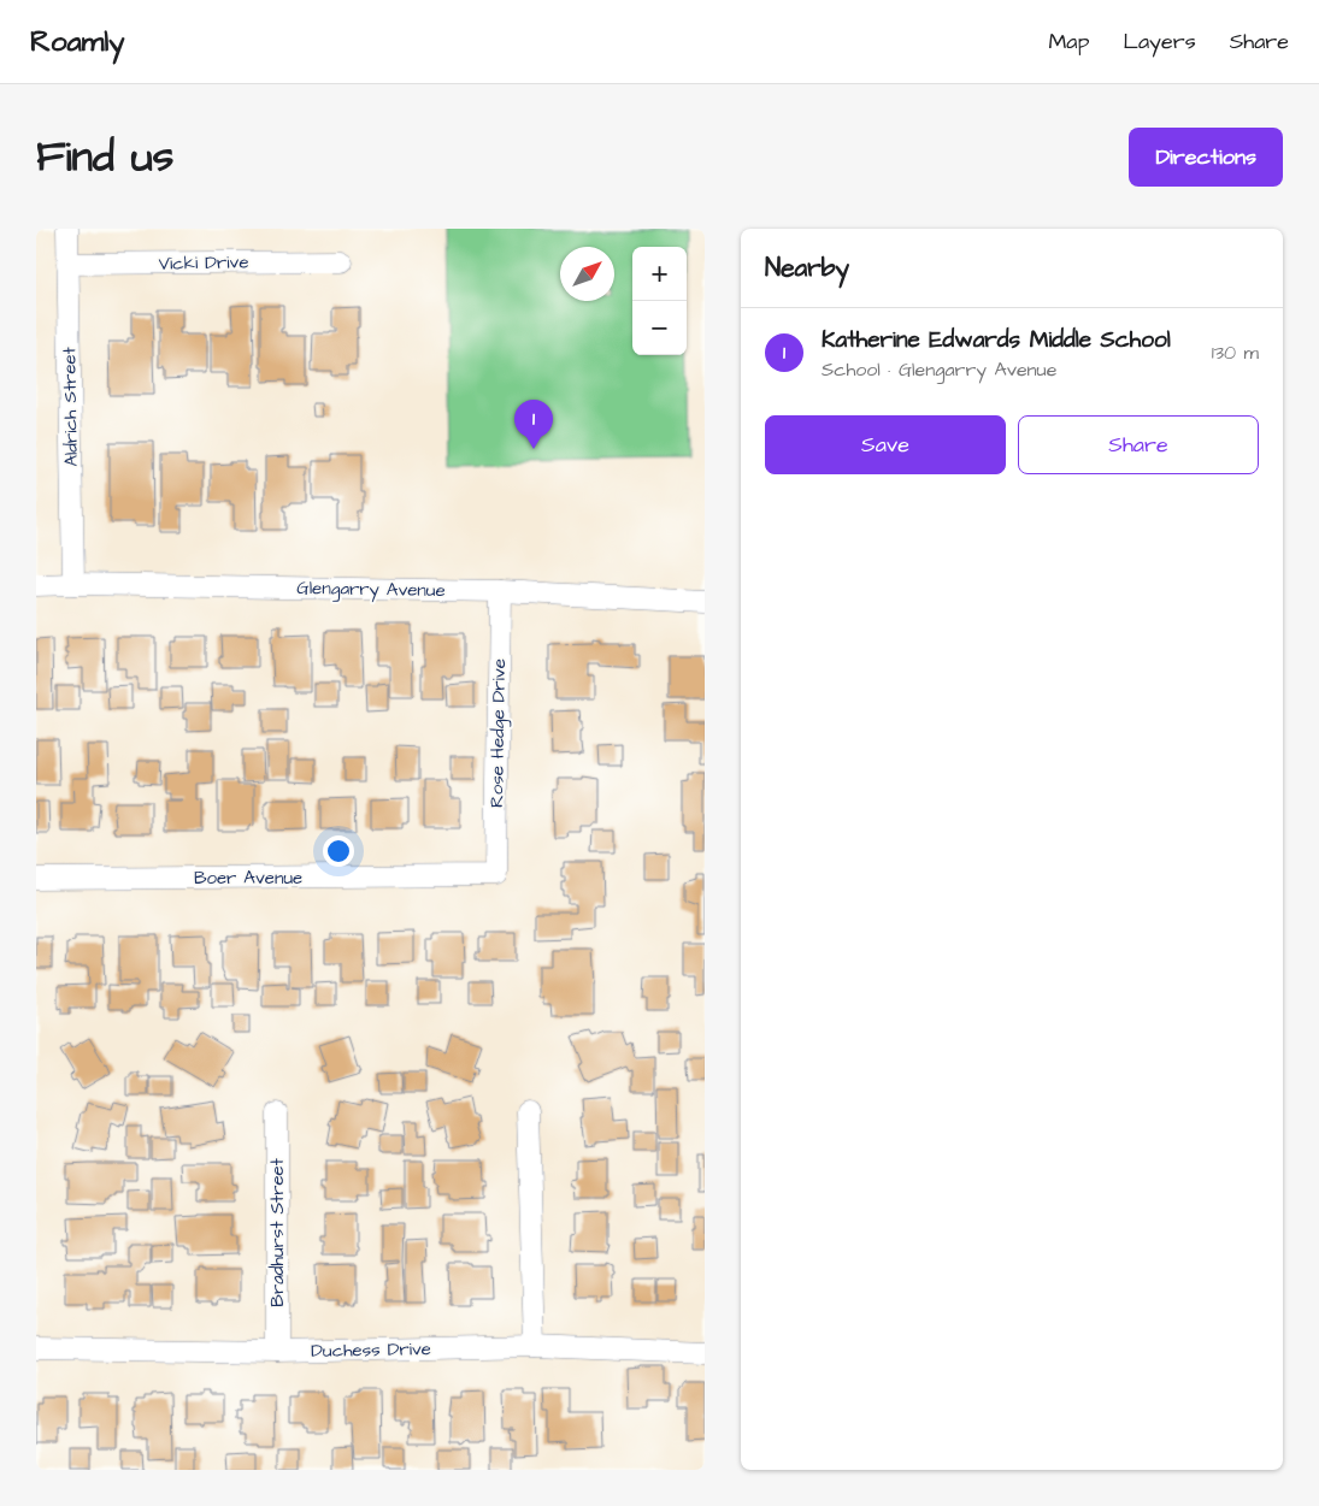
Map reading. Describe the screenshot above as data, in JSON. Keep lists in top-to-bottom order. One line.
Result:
{"streets":{"street":["Vicki Drive","Aldrich Street","Glengarry Avenue","Rose Hedge Drive","Boer Avenue","Bradhurst Street","Duchess Drive"]},"crossings":[["Vicki Drive","Aldrich Street"],["Aldrich Street","Glengarry Avenue"],["Glengarry Avenue","Rose Hedge Drive"],["Rose Hedge Drive","Boer Avenue"],["Bradhurst Street","Duchess Drive"]],"north":"top right","page":{"header":"Roamly","nav":["Map","Layers","Share"],"title":"Find us","buttons":["Directions",["Save","Share"]],"heading":"Nearby","map_buttons":["+","−"],"list":[{"mark":"1","name":"Katherine Edwards Middle School","note":"School · Glengarry Avenue","value":"130 m"}],"pins":"1"}}
